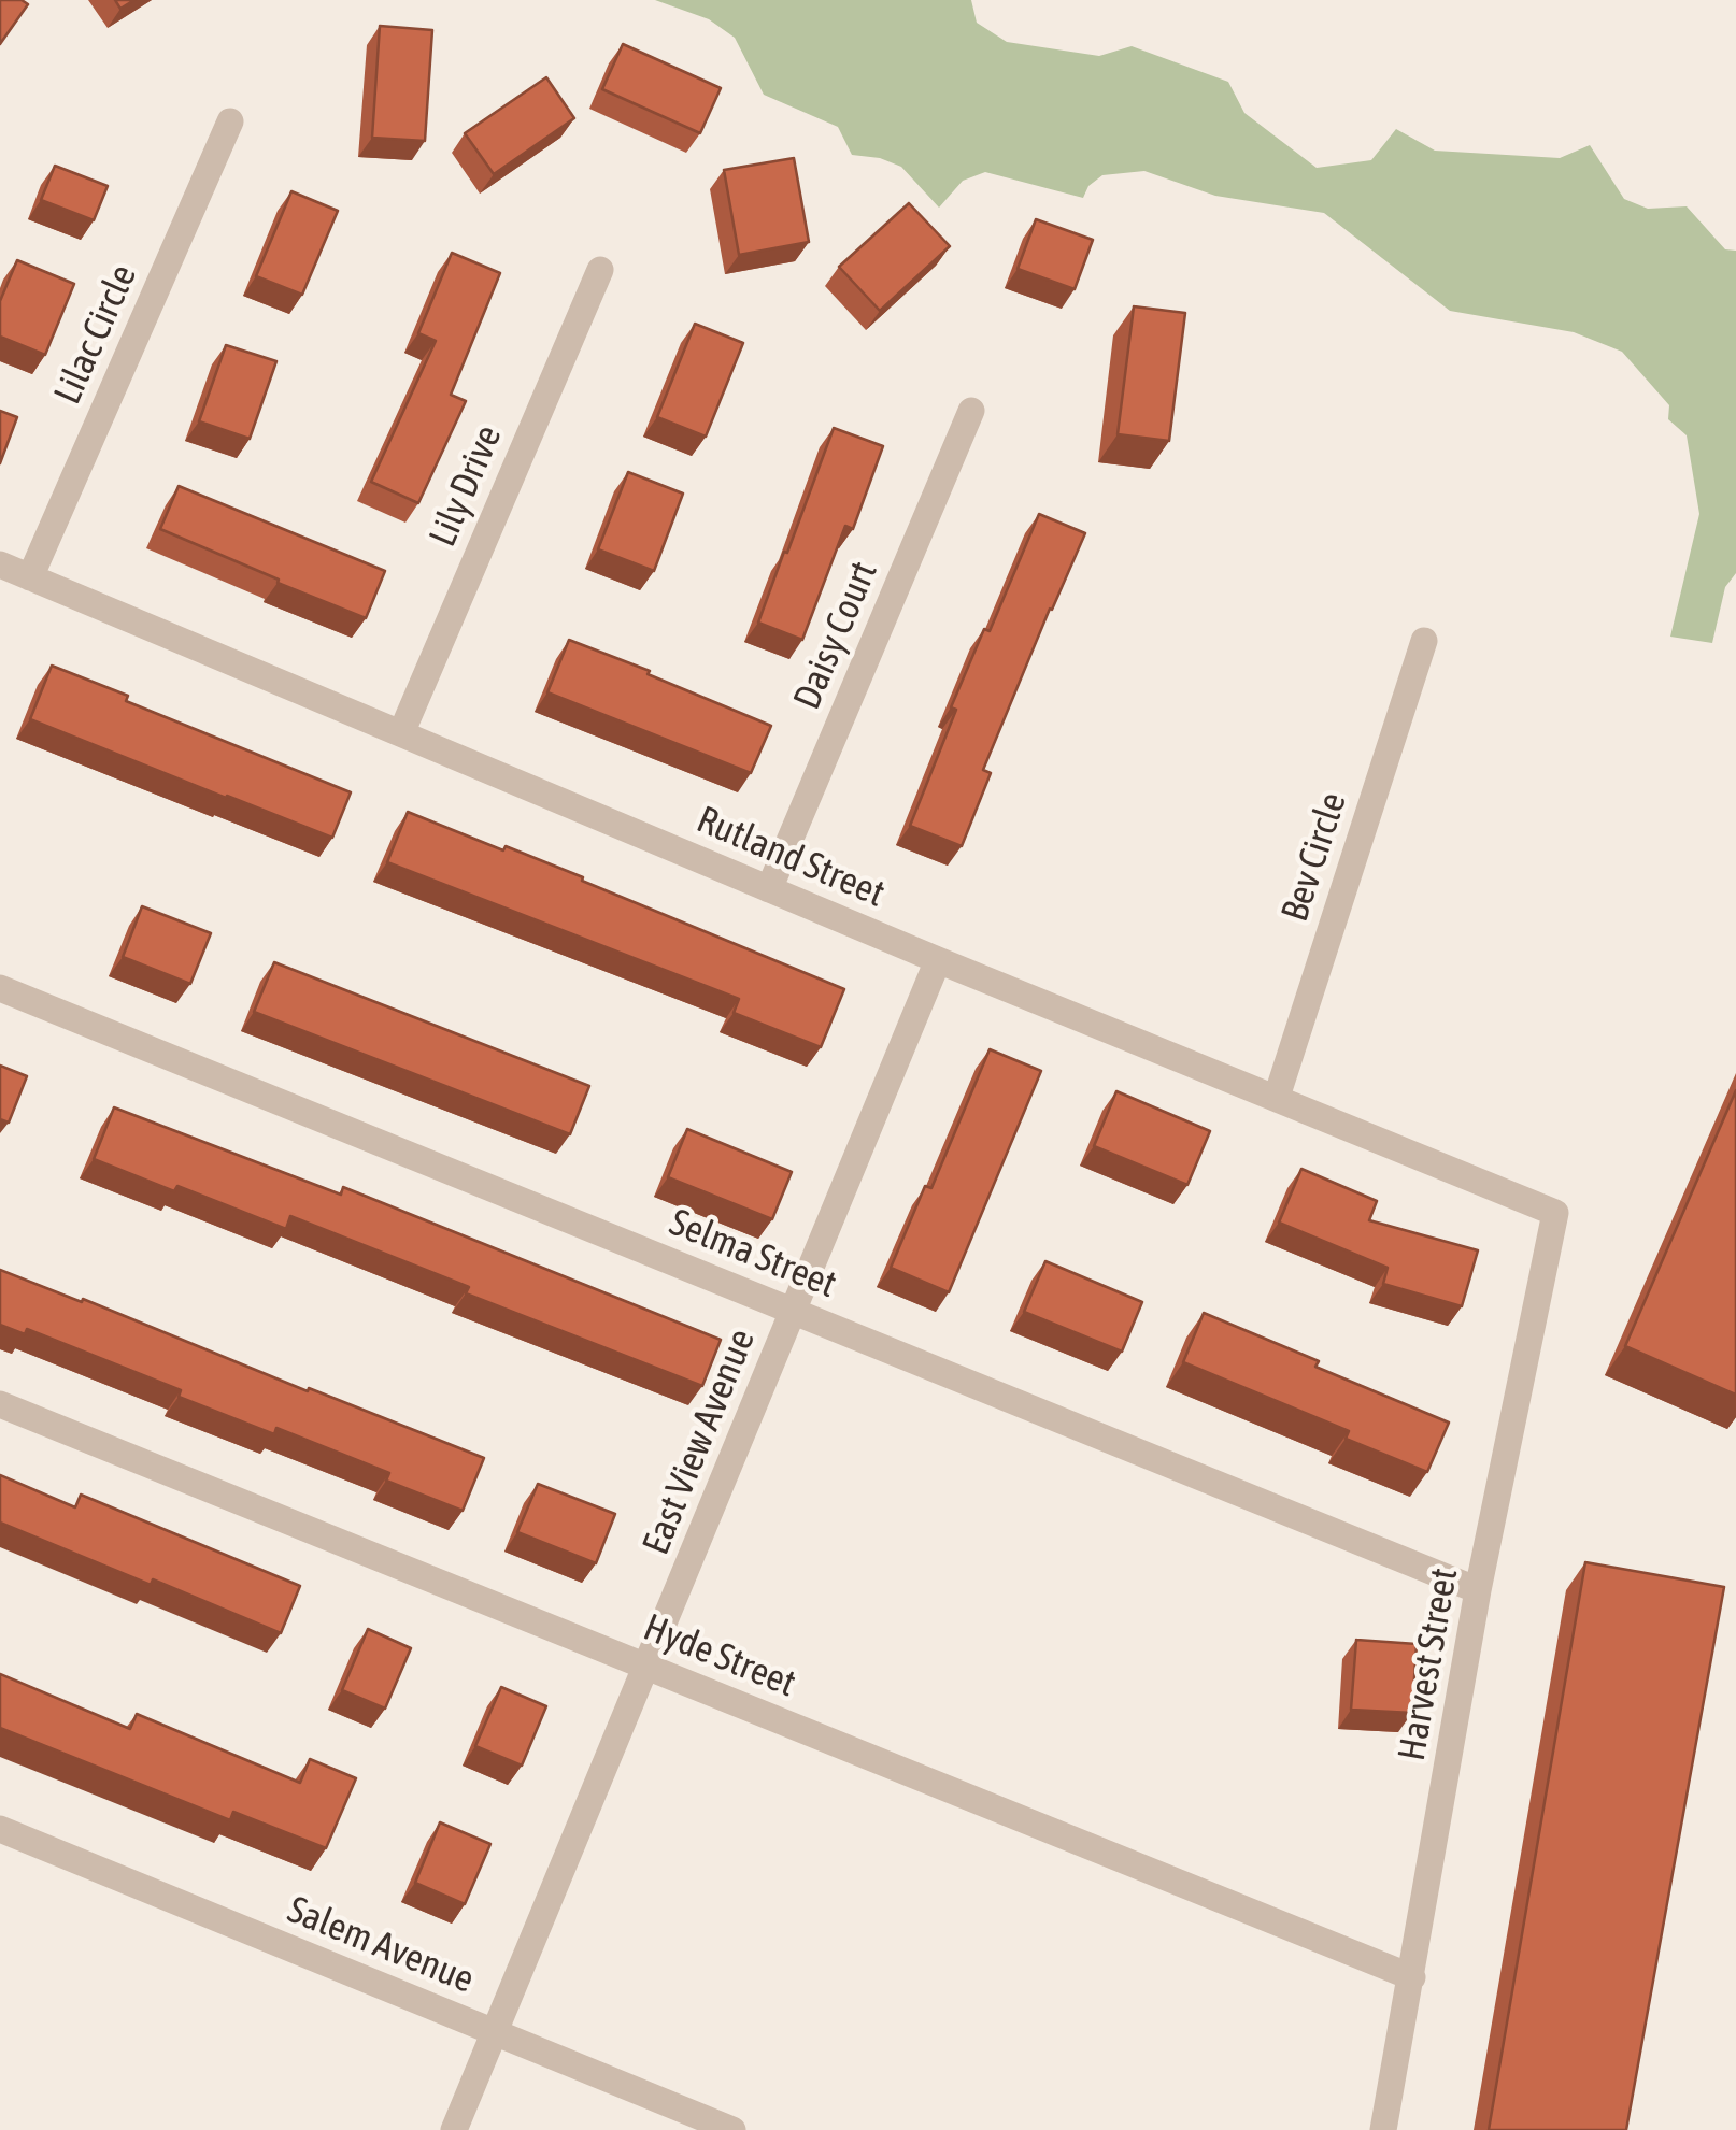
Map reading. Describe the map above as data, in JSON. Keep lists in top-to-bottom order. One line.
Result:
{"streets":{"street":["Lilac Circle","Lily Drive","Daisy Court","Rutland Street","Bev Circle","Selma Street","East View Avenue","Hyde Street","Harvest Street","Salem Avenue"]},"crossings":[["Lilac Circle","Rutland Street"],["Lily Drive","Rutland Street"],["Daisy Court","Rutland Street"],["Rutland Street","Bev Circle"],["Rutland Street","East View Avenue"],["Rutland Street","Harvest Street"],["Selma Street","East View Avenue"],["Selma Street","Harvest Street"],["East View Avenue","Hyde Street"],["East View Avenue","Salem Avenue"],["Hyde Street","Harvest Street"]]}
